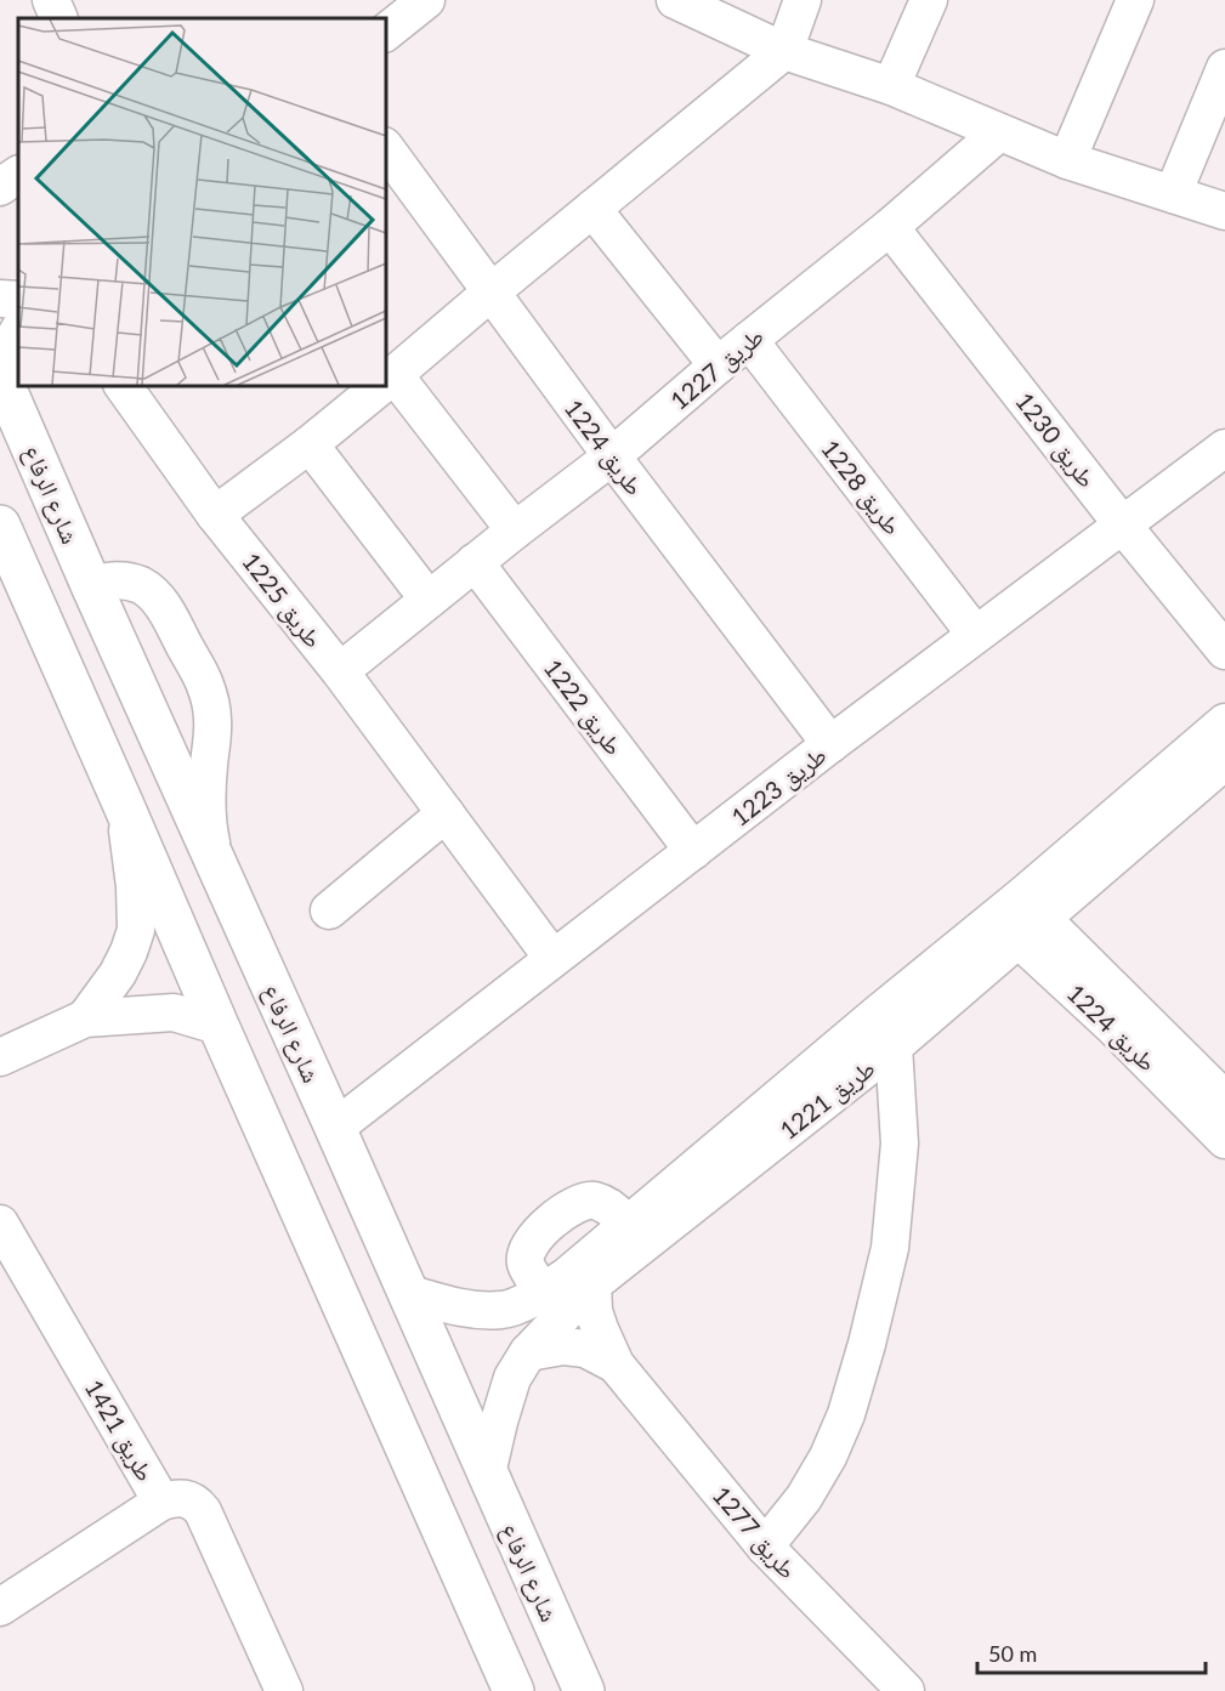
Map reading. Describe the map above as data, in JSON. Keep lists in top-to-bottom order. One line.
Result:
{"streets":{"main road":["شارع الرفاع"],"street":["طريق 1227","طريق 1230","طريق 1224","طريق 1228","طريق 1225","طريق 1222","طريق 1223","طريق 1221","طريق 1421","طريق 1277"]},"crossings":[["طريق 1227","طريق 1230"],["طريق 1227","طريق 1224"],["طريق 1227","طريق 1228"],["طريق 1227","طريق 1225"],["طريق 1227","طريق 1222"],["طريق 1230","طريق 1223"],["طريق 1224","طريق 1223"],["طريق 1224","طريق 1221"],["طريق 1228","طريق 1223"],["شارع الرفاع","طريق 1223"],["شارع الرفاع","طريق 1221"],["طريق 1225","طريق 1223"],["طريق 1222","طريق 1223"],["طريق 1221","طريق 1277"]],"scale_bar":"50 m"}
